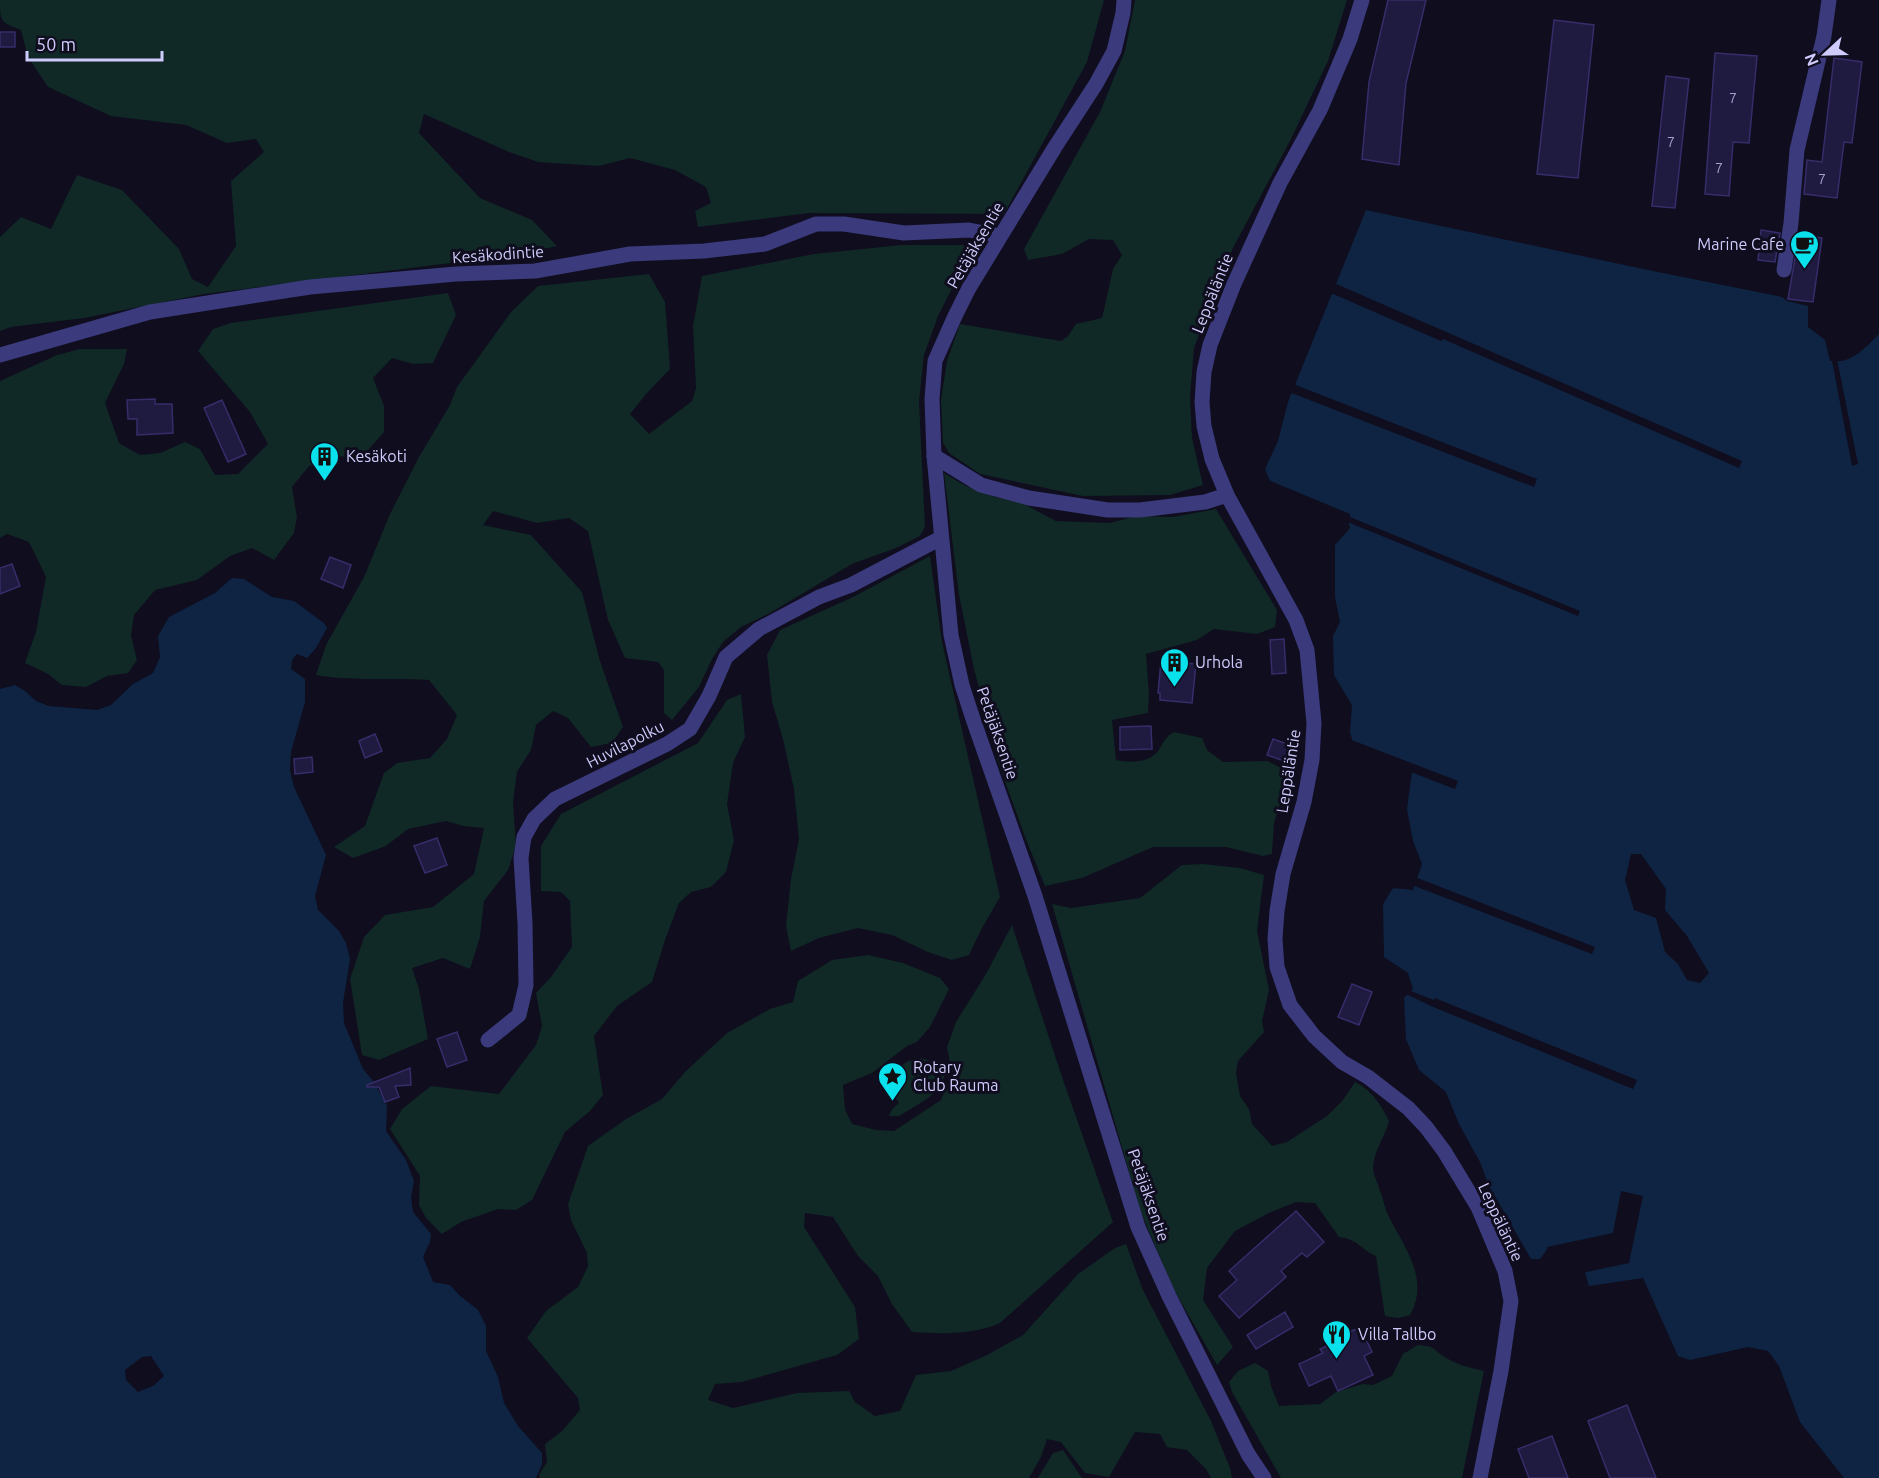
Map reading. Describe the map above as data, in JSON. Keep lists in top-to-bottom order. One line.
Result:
{"streets":{"street":["Petäjäksentie","Kesäkodintie","Leppäläntie","Huvilapolku"]},"crossings":[["Petäjäksentie","Kesäkodintie"],["Petäjäksentie","Huvilapolku"]],"places":{"cafe":["Marine Cafe"],"building":["Kesäkoti","Urhola"],"place":["Rotary Club Rauma"],"restaurant":["Villa Tallbo"]},"house_numbers":["7","7","7","7"],"scale_bar":"50 m","north":"left"}
